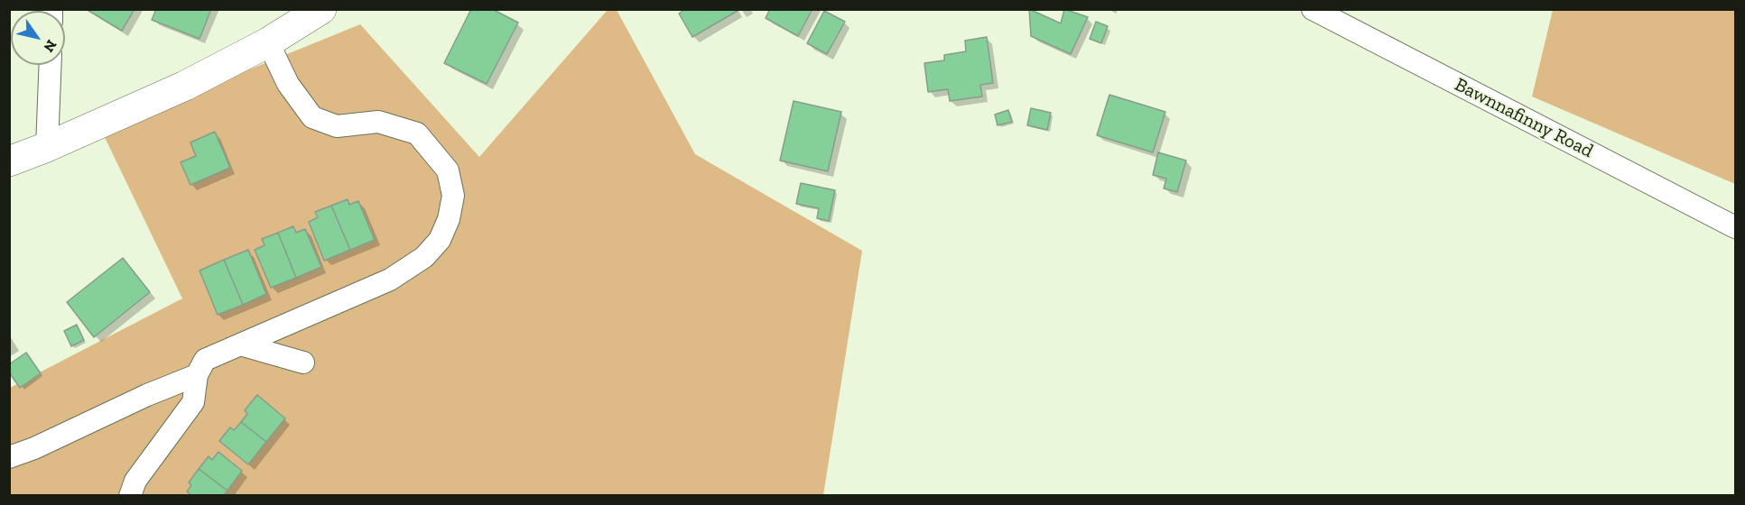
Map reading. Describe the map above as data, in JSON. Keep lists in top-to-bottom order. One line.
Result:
{"streets":{"street":["Bawnnafinny Road"]},"north":"bottom right"}
